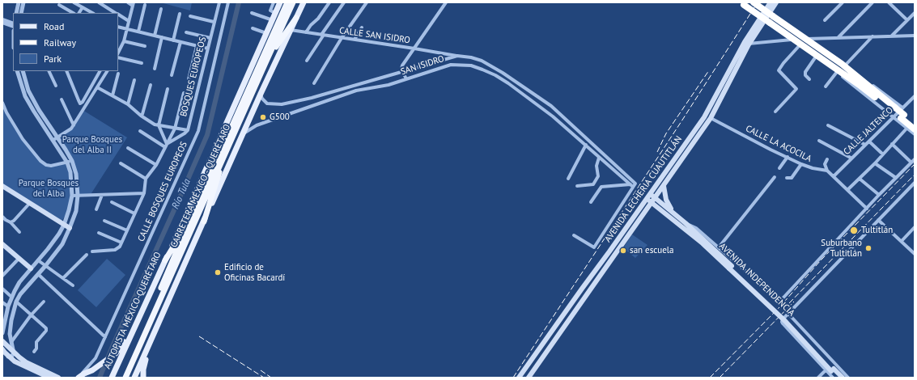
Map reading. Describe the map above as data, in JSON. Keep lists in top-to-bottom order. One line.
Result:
{"streets":{"highway":["CARRETERA MÉXICO - QUERÉTARO"],"main road":["AVENIDA LECHERIA CUAUTITLÁN","AVENIDA INDEPENDENCIA","AUTOPISTA MÉXICO-QUERÉTARO"],"street":["CALLE SAN ISIDRO","SAN ISIDRO","BOSQUES EUROPEOS","CALLE JALTENCO","CALLE LA ACOCILA","CALLE BOSQUES EUROPEOS"]},"crossings":[["CALLE SAN ISIDRO","SAN ISIDRO"],["BOSQUES EUROPEOS","CALLE BOSQUES EUROPEOS"],["CALLE LA ACOCILA","AVENIDA LECHERIA CUAUTITLÁN"],["AVENIDA LECHERIA CUAUTITLÁN","AVENIDA INDEPENDENCIA"]],"water":["Río Tula"],"parks":["Parque Bosques del Alba II","Parque Bosques del Alba"],"places":["G500","Tultitlán","Suburbano Tultitlán","san escuela","Edificio de Oficinas Bacardí"],"legend":["Road","Railway","Park"]}
